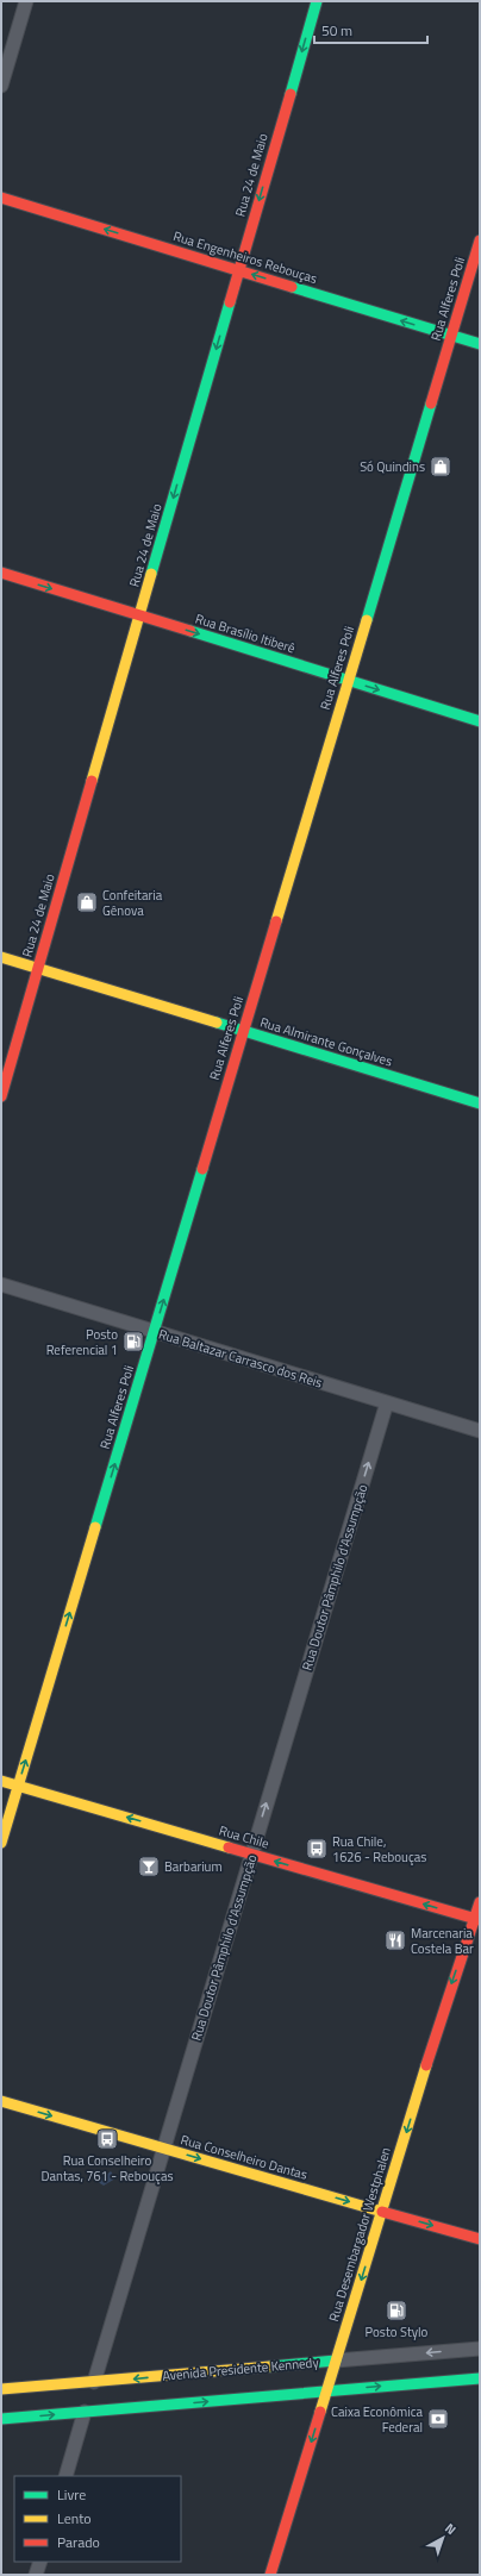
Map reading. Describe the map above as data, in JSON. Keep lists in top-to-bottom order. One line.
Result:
{"streets":{"main road":["Rua 24 de Maio","Rua Engenheiros Rebouças","Rua Alferes Poli","Rua Brasílio Itiberê","Rua Almirante Gonçalves","Rua Chile","Rua Conselheiro Dantas","Rua Desembargador Westphalen","Avenida Presidente Kennedy"],"street":["Rua Baltazar Carrasco dos Reis","Rua Doutor Pâmphilo d'Assumpção"]},"crossings":[["Rua 24 de Maio","Rua Engenheiros Rebouças"],["Rua 24 de Maio","Rua Brasílio Itiberê"],["Rua 24 de Maio","Rua Almirante Gonçalves"],["Rua Engenheiros Rebouças","Rua Alferes Poli"],["Rua Alferes Poli","Rua Brasílio Itiberê"],["Rua Alferes Poli","Rua Almirante Gonçalves"],["Rua Alferes Poli","Rua Baltazar Carrasco dos Reis"],["Rua Alferes Poli","Rua Chile"],["Rua Baltazar Carrasco dos Reis","Rua Doutor Pâmphilo d'Assumpção"],["Rua Doutor Pâmphilo d'Assumpção","Rua Chile"],["Rua Doutor Pâmphilo d'Assumpção","Rua Conselheiro Dantas"],["Rua Doutor Pâmphilo d'Assumpção","Avenida Presidente Kennedy"],["Rua Chile","Rua Desembargador Westphalen"],["Rua Conselheiro Dantas","Rua Desembargador Westphalen"],["Rua Desembargador Westphalen","Avenida Presidente Kennedy"]],"one_way":["Rua 24 de Maio","Rua Engenheiros Rebouças","Rua Alferes Poli","Rua Brasílio Itiberê","Rua Doutor Pâmphilo d'Assumpção","Rua Chile","Rua Conselheiro Dantas","Rua Desembargador Westphalen"],"places":{"shop":["Só Quindins","Confeitaria Gênova"],"fuel station":["Posto Referencial 1","Posto Stylo"],"bus stop":["Rua Chile, 1626 - Rebouças","Rua Conselheiro Dantas, 761 - Rebouças"],"bar":["Barbarium"],"restaurant":["Marcenaria Costela Bar"],"bank":["Caixa Econômica Federal"]},"legend":["Livre","Lento","Parado"],"scale_bar":"50 m","north":"top right"}
